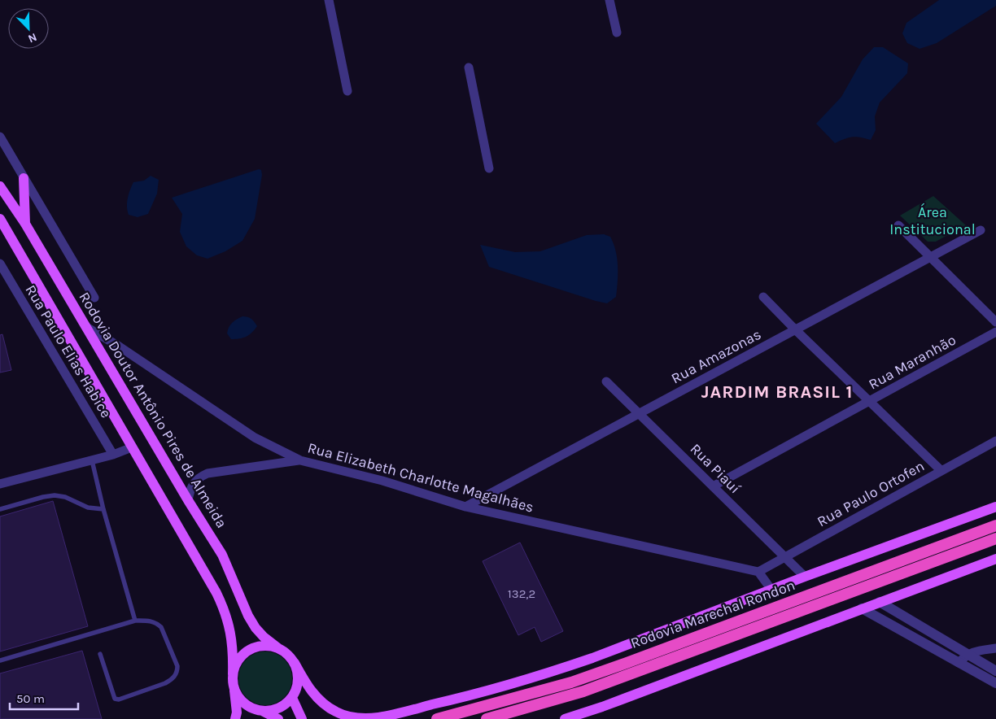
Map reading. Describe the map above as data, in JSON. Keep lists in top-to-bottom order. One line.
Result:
{"streets":{"highway":["Rodovia Marechal Rondon"],"main road":["Rodovia Doutor Antônio Pires de Almeida"],"street":["Rua Paulo Elias Habice","Rua Amazonas","Rua Maranhão","Rua Piauí","Rua Elizabeth Charlotte Magalhães","Rua Paulo Ortofen"]},"crossings":[["Rua Amazonas","Rua Piauí"],["Rua Amazonas","Rua Elizabeth Charlotte Magalhães"],["Rua Maranhão","Rua Piauí"],["Rodovia Doutor Antônio Pires de Almeida","Rua Elizabeth Charlotte Magalhães"],["Rua Piauí","Rua Paulo Ortofen"],["Rua Elizabeth Charlotte Magalhães","Rua Paulo Ortofen"]],"districts":["JARDIM BRASIL 1"],"parks":["Área Institucional"],"house_numbers":["132,2"],"scale_bar":"50 m","north":"bottom right"}
